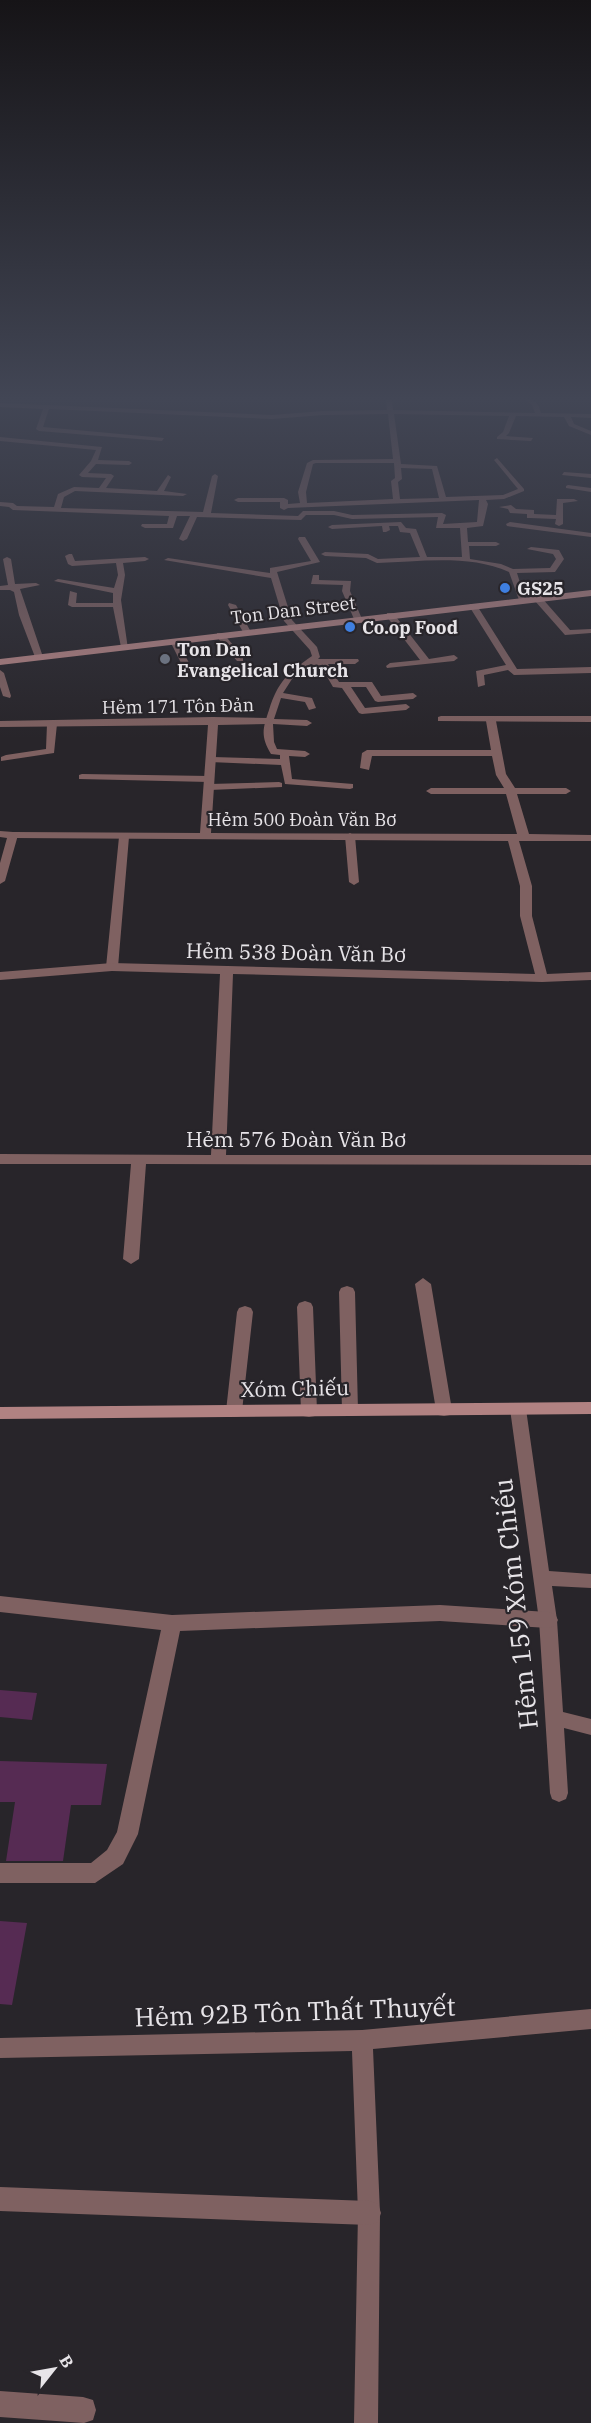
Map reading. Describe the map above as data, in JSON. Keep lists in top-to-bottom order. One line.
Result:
{"streets":{"street":["Ton Dan Street","Hẻm 171 Tôn Đản","Hẻm 500 Đoàn Văn Bơ","Hẻm 538 Đoàn Văn Bơ","Hẻm 576 Đoàn Văn Bơ","Xóm Chiếu"],"lane":["Hẻm 159 Xóm Chiếu","Hẻm 92B Tôn Thất Thuyết"]},"crossings":[["Xóm Chiếu","Hẻm 159 Xóm Chiếu"]],"places":["GS25","Co.op Food","Ton Dan Evangelical Church"],"north":"top right"}
